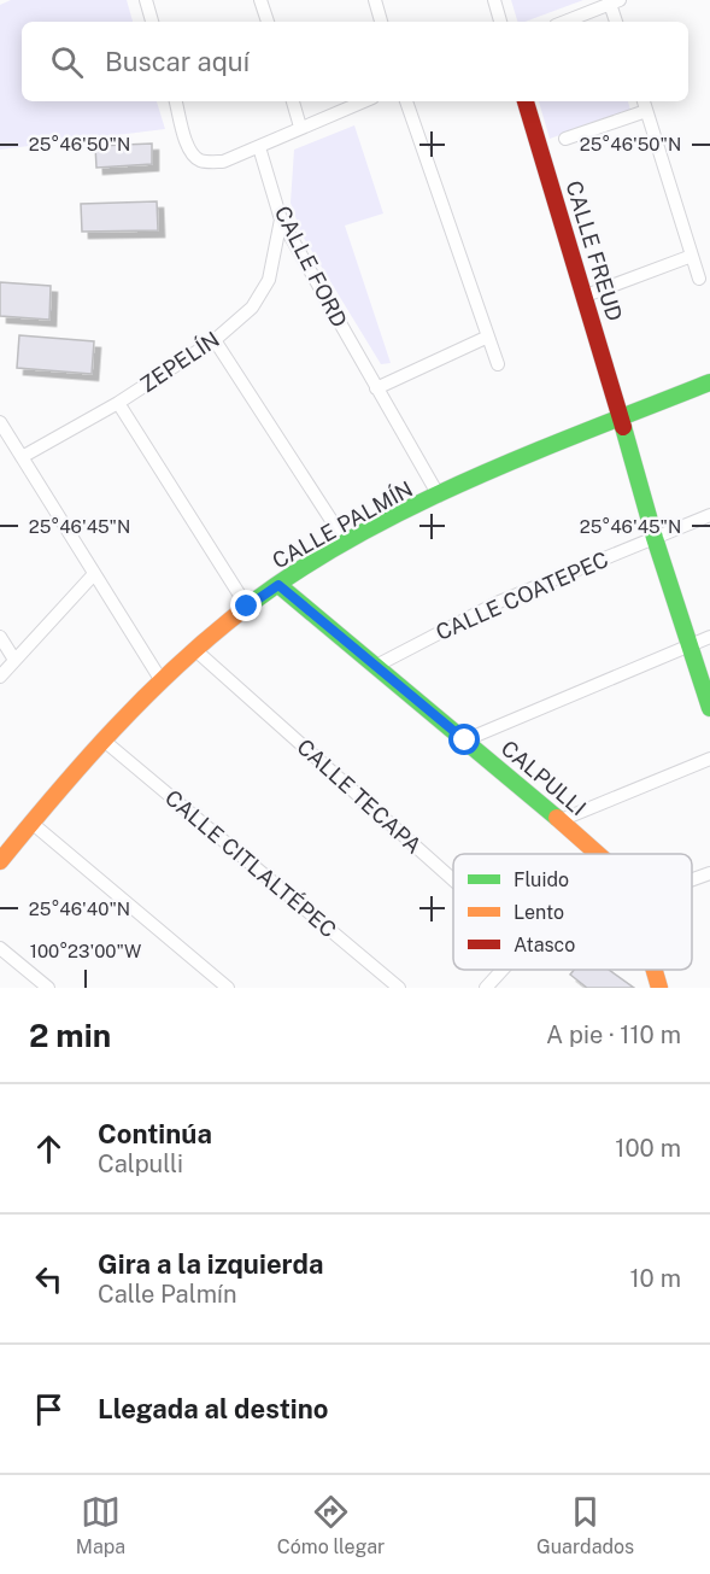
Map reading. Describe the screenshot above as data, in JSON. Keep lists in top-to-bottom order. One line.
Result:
{"streets":{"street":["CALLE FREUD","CALLE FORD","ZEPELÍN","CALLE PALMÍN","CALLE COATEPEC","CALPULLI","CALLE TECAPA","CALLE CITLALTÉPEC"]},"crossings":[["CALLE FREUD","CALLE PALMÍN"],["CALLE FREUD","CALLE COATEPEC"],["CALLE FORD","ZEPELÍN"],["CALLE FORD","CALLE PALMÍN"],["CALLE PALMÍN","CALPULLI"],["CALLE PALMÍN","CALLE TECAPA"],["CALLE PALMÍN","CALLE CITLALTÉPEC"],["CALLE COATEPEC","CALPULLI"]],"legend":["Fluido","Lento","Atasco"],"page":{"search":"Buscar aquí","heading":["2 min","A pie · 110 m"],"list":[["Continúa","Calpulli","100 m"],["Gira a la izquierda","Calle Palmín","10 m"],"Llegada al destino"],"nav":["Mapa","Cómo llegar","Guardados"]},"coordinates":["25°46'50\"N","25°46'45\"N","25°46'40\"N","100°23'00\"W"]}
